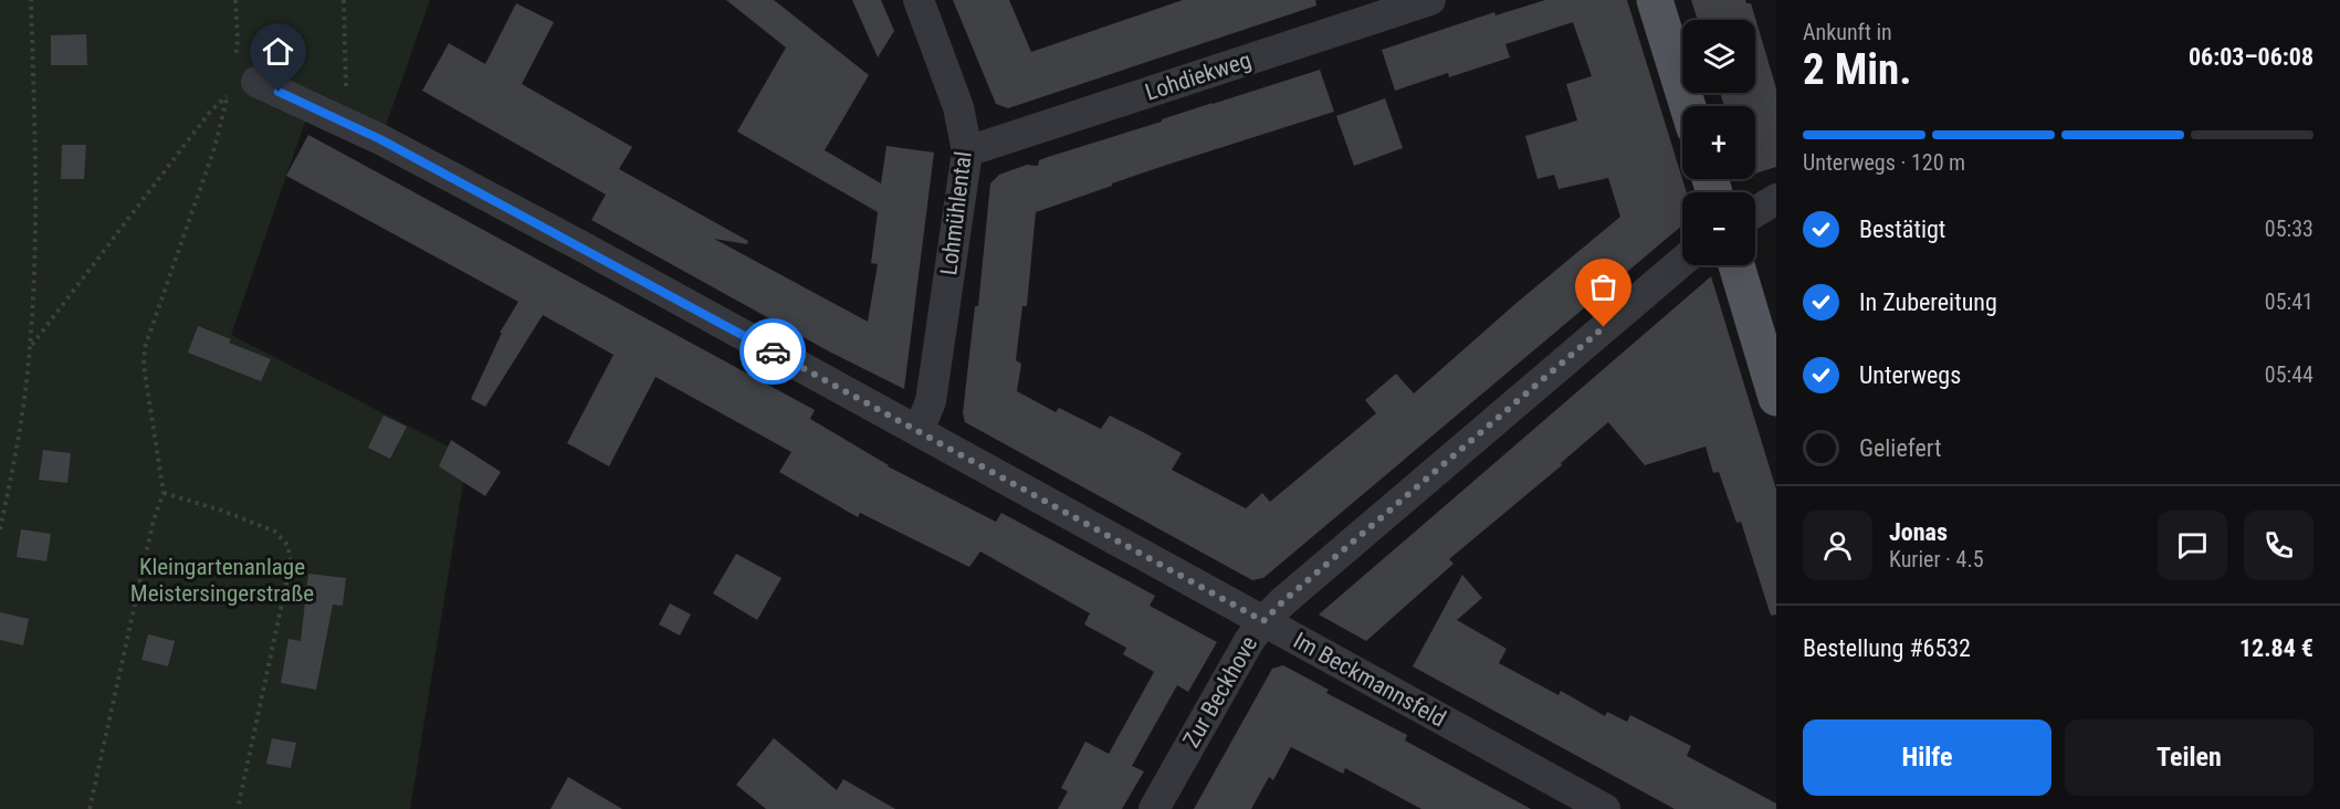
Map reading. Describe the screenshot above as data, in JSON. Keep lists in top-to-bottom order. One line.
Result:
{"streets":{"street":["Lohdiekweg","Lohmühlental","Im Beckmannsfeld","Zur Beckhove"]},"crossings":[["Lohdiekweg","Lohmühlental"],["Lohmühlental","Im Beckmannsfeld"],["Im Beckmannsfeld","Zur Beckhove"]],"parks":["Kleingartenanlage Meistersingerstraße"],"page":{"heading":["2 Min.","Ankunft in","06:03–06:08"],"panel":["Jonas","Kurier · 4.5","Bestellung #6532","12.84 €"],"map_buttons":["+","−"],"bar":"Unterwegs · 120 m","list":[["Bestätigt","05:33"],["In Zubereitung","05:41"],["Unterwegs","05:44"],"Geliefert"],"buttons":["Hilfe","Teilen"]}}
